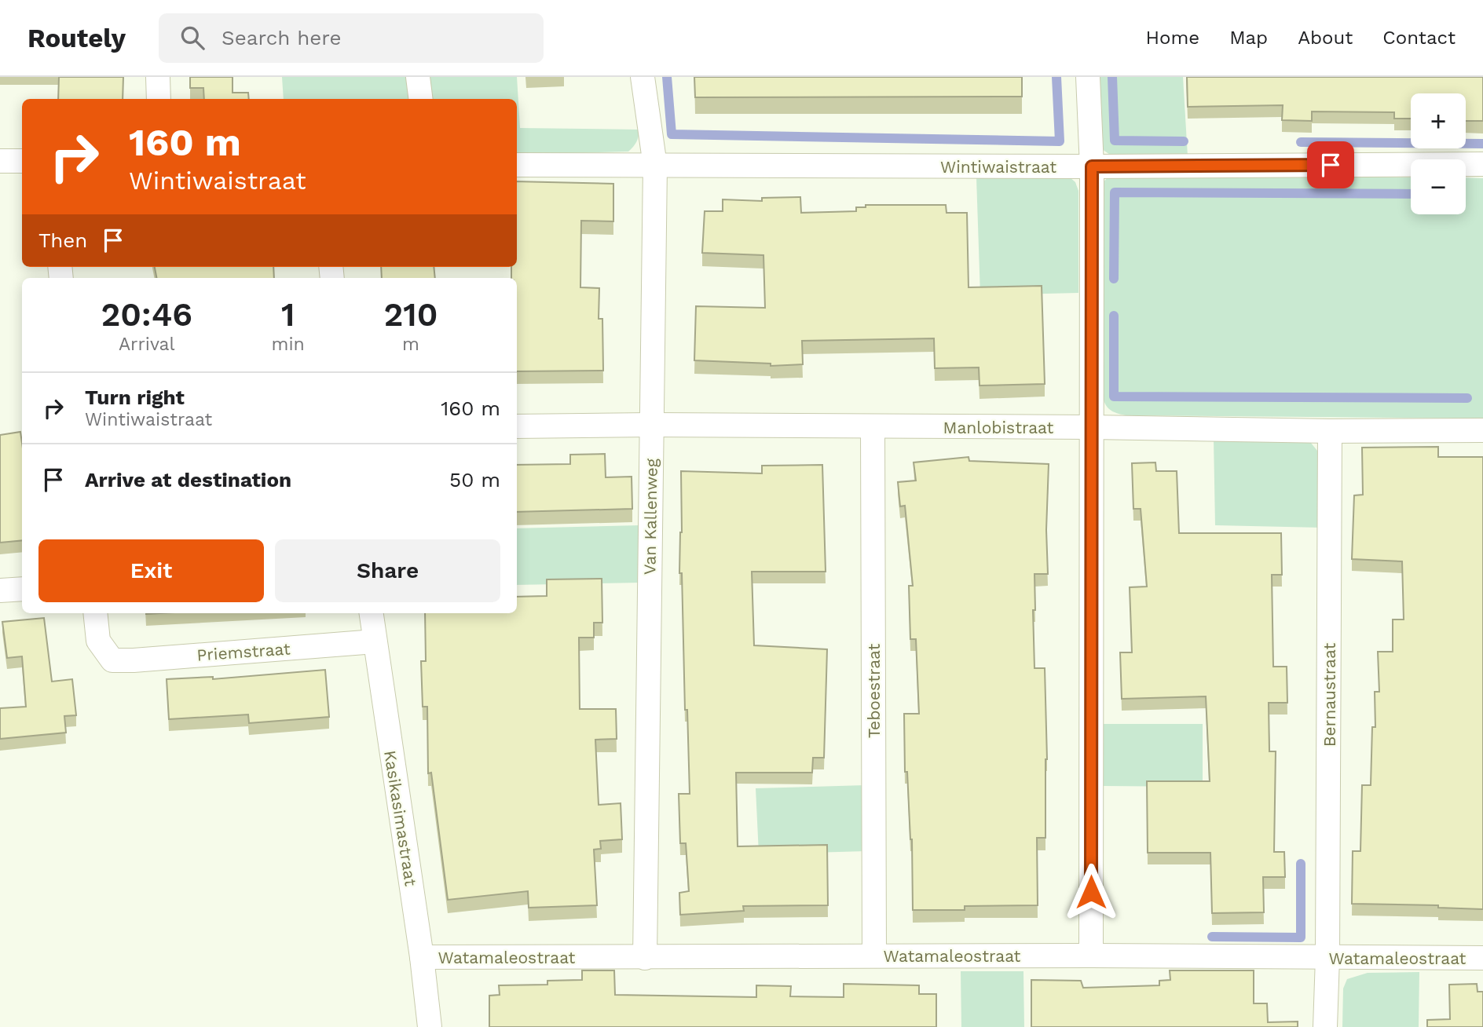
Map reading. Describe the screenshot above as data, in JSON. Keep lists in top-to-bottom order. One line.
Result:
{"streets":{"street":["Wintiwaistraat","Manlobistraat","Van Kallenweg","Priemstraat","Teboestraat","Bernaustraat","Kasikasimastraat","Watamaleostraat"]},"crossings":[["Wintiwaistraat","Van Kallenweg"],["Manlobistraat","Van Kallenweg"],["Manlobistraat","Teboestraat"],["Manlobistraat","Bernaustraat"],["Van Kallenweg","Watamaleostraat"],["Priemstraat","Kasikasimastraat"],["Teboestraat","Watamaleostraat"],["Bernaustraat","Watamaleostraat"],["Kasikasimastraat","Watamaleostraat"]],"page":{"header":"Routely","search":"Search here","nav":["Home","Map","About","Contact"],"map_buttons":["+","−"],"turn":["160 m","Wintiwaistraat"],"then":"Then","eta":["20:46","Arrival","1","min","210","m"],"list":[{"name":"Turn right","note":"Wintiwaistraat","value":"160 m"},{"name":"Arrive at destination","value":"50 m"}],"buttons":["Exit","Share"]}}
